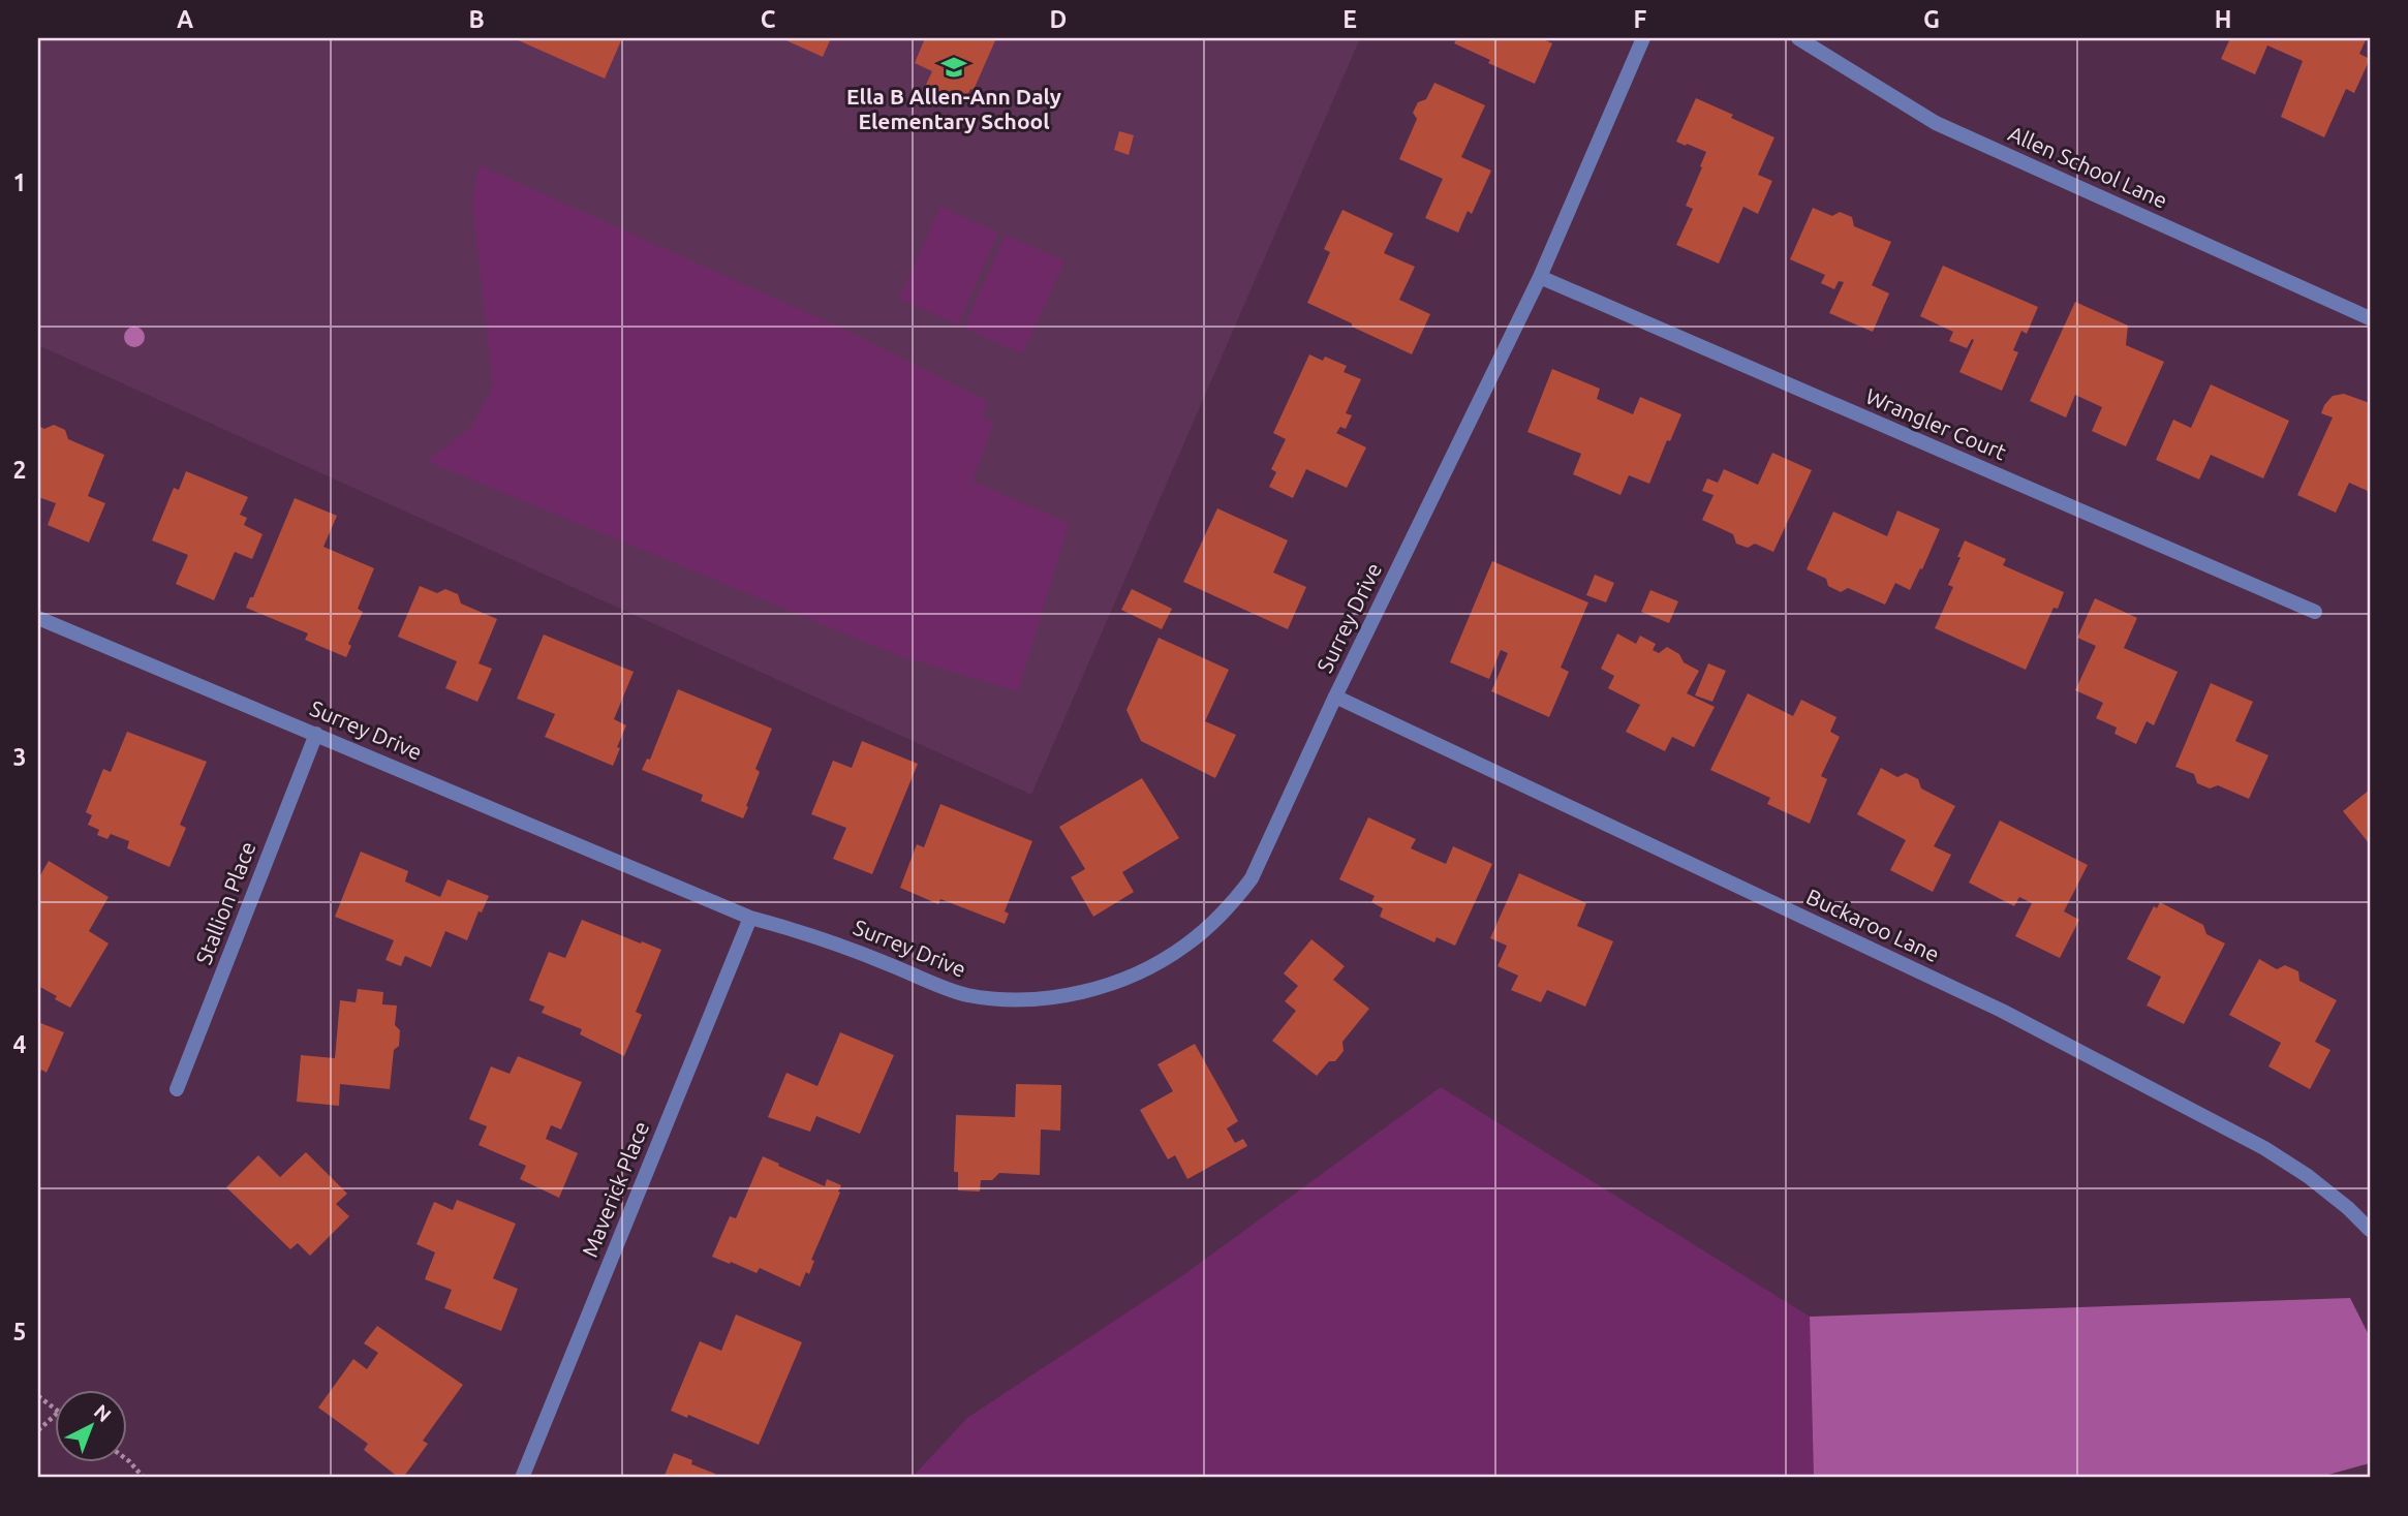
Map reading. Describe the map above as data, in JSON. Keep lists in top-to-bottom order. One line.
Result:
{"streets":{"street":["Allen School Lane","Wrangler Court","Surrey Drive","Stallion Place","Buckaroo Lane","Maverick Place"]},"crossings":[["Wrangler Court","Surrey Drive"],["Surrey Drive","Stallion Place"],["Surrey Drive","Buckaroo Lane"],["Surrey Drive","Maverick Place"]],"places":{"school or university":["Ella B Allen-Ann Daly Elementary School"]},"north":"top right","grid":{"columns":["A","B","C","D","E","F","G","H"],"rows":["1","2","3","4","5"]}}
